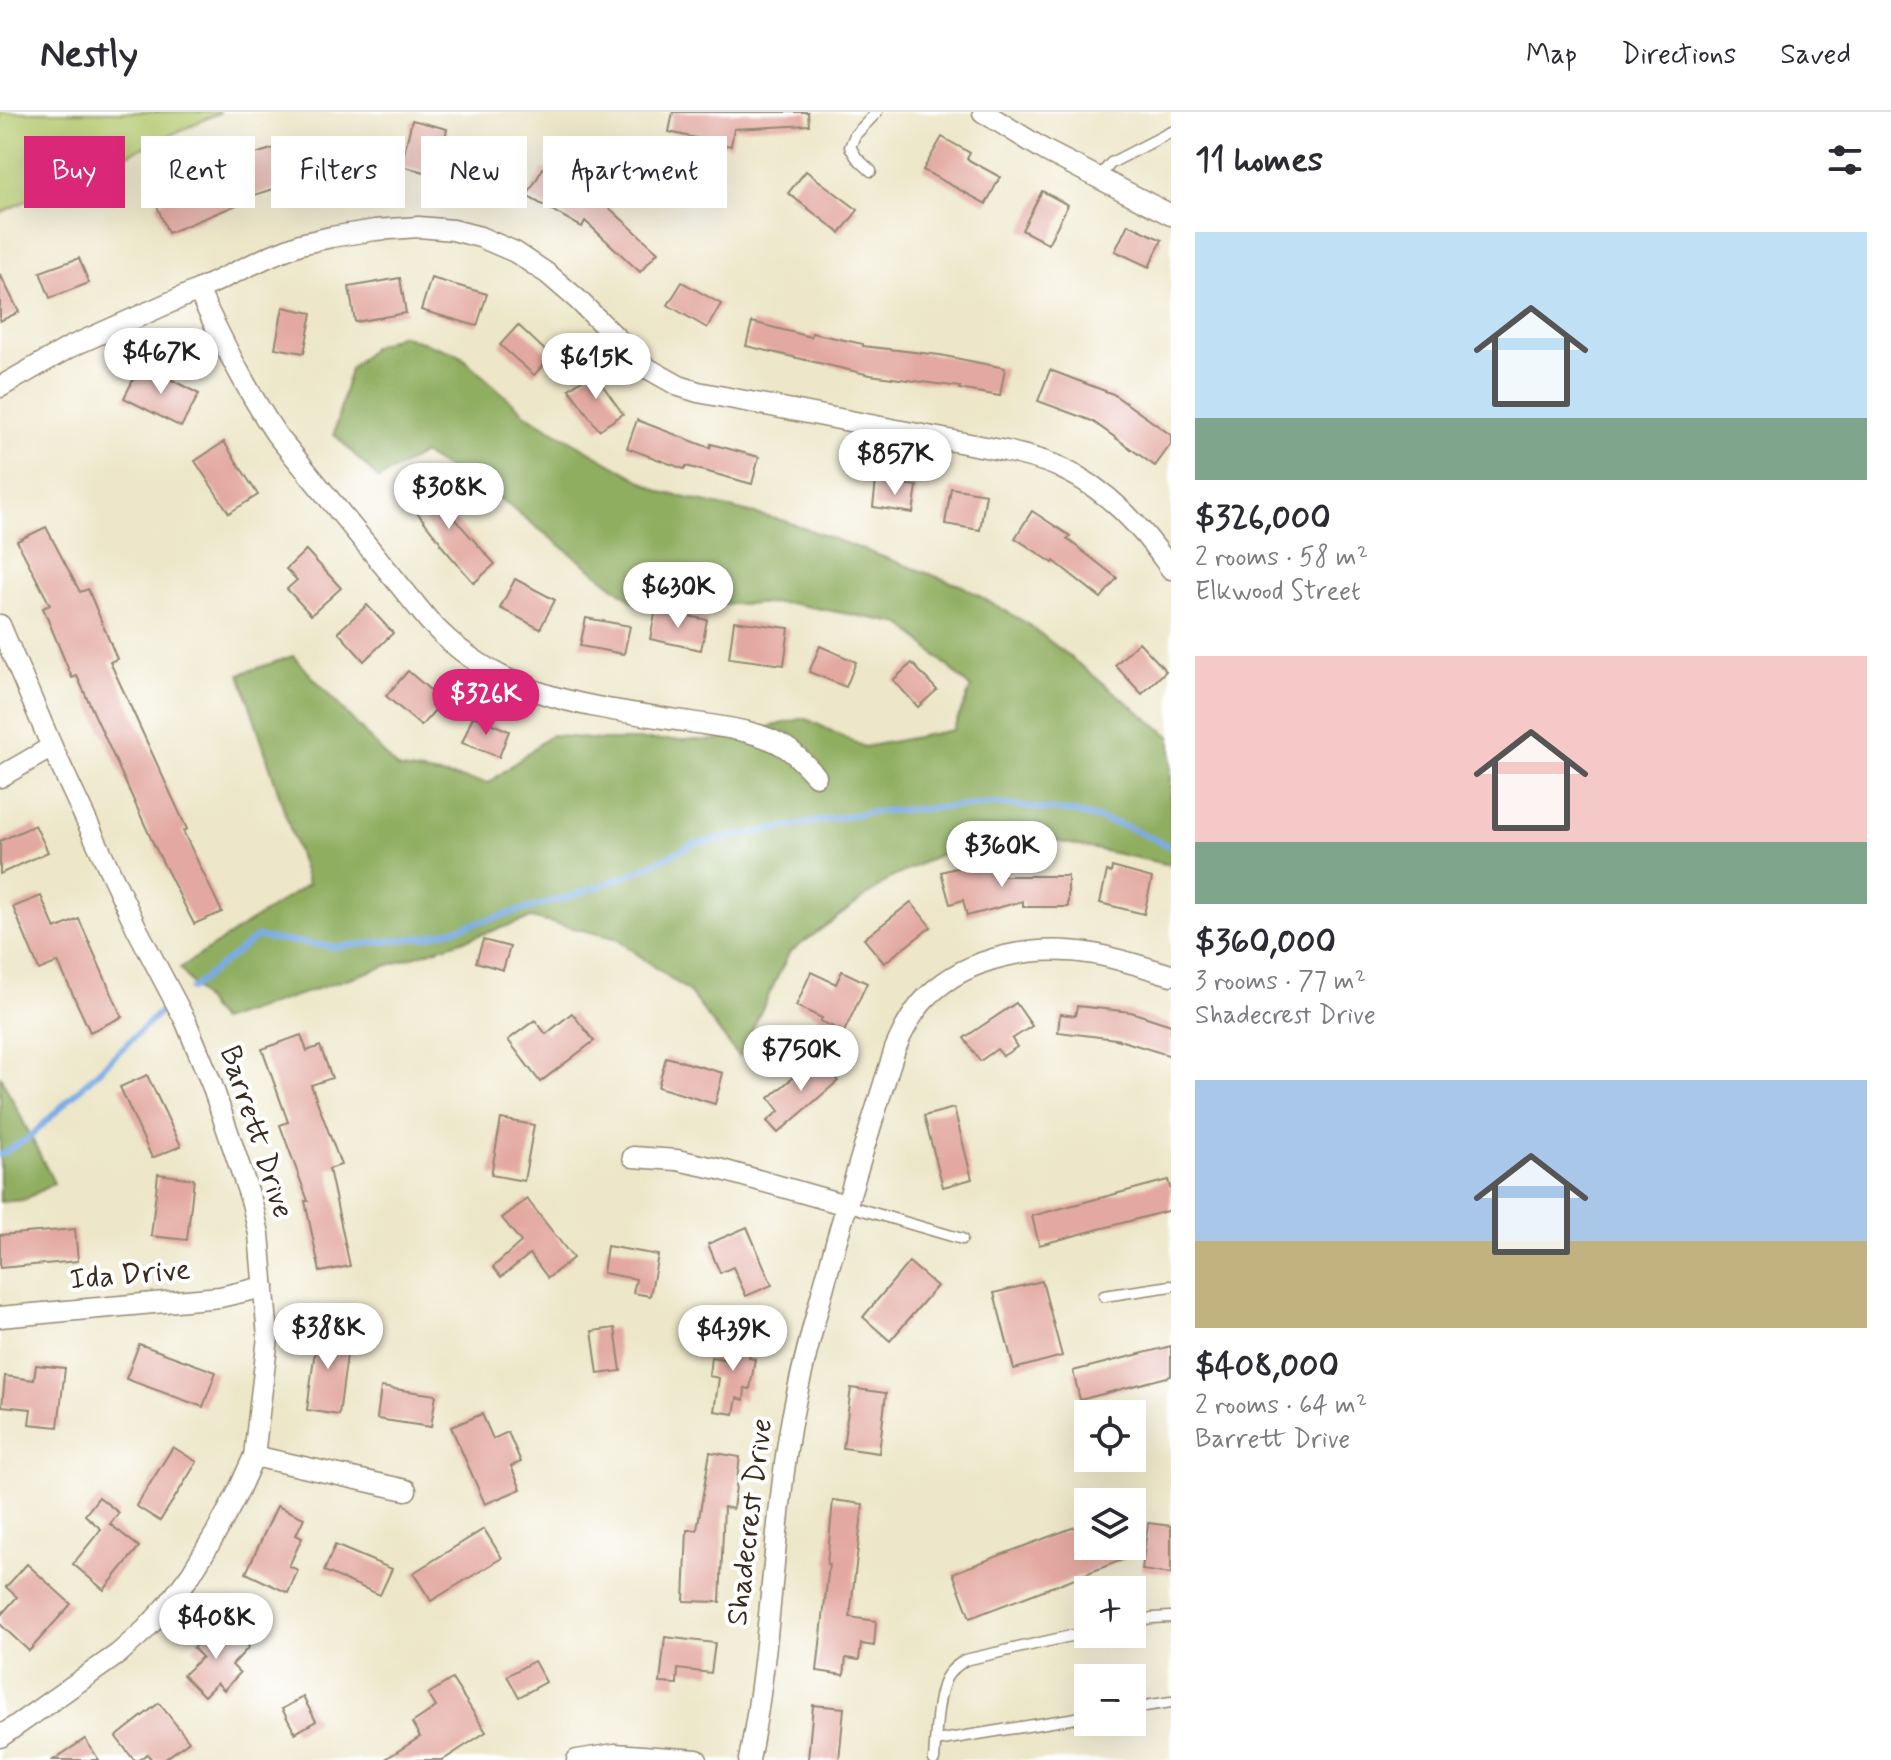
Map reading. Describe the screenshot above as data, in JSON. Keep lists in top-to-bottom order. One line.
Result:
{"streets":{"street":["Barrett Drive","Ida Drive","Shadecrest Drive"]},"crossings":[["Barrett Drive","Ida Drive"]],"page":{"header":"Nestly","nav":["Map","Directions","Saved"],"heading":"11 homes","chip":["Buy","Rent","Filters","New","Apartment"],"list":[{"name":"$326,000","note":"2 rooms · 58 m² · Elkwood Street"},{"name":"$360,000","note":"3 rooms · 77 m² · Shadecrest Drive"},{"name":"$408,000","note":"2 rooms · 64 m² · Barrett Drive"}],"price":["$467K","$615K","$857K","$308K","$630K","$326K","$360K","$750K","$388K","$439K","$408K"],"map_buttons":["+","−"]}}
